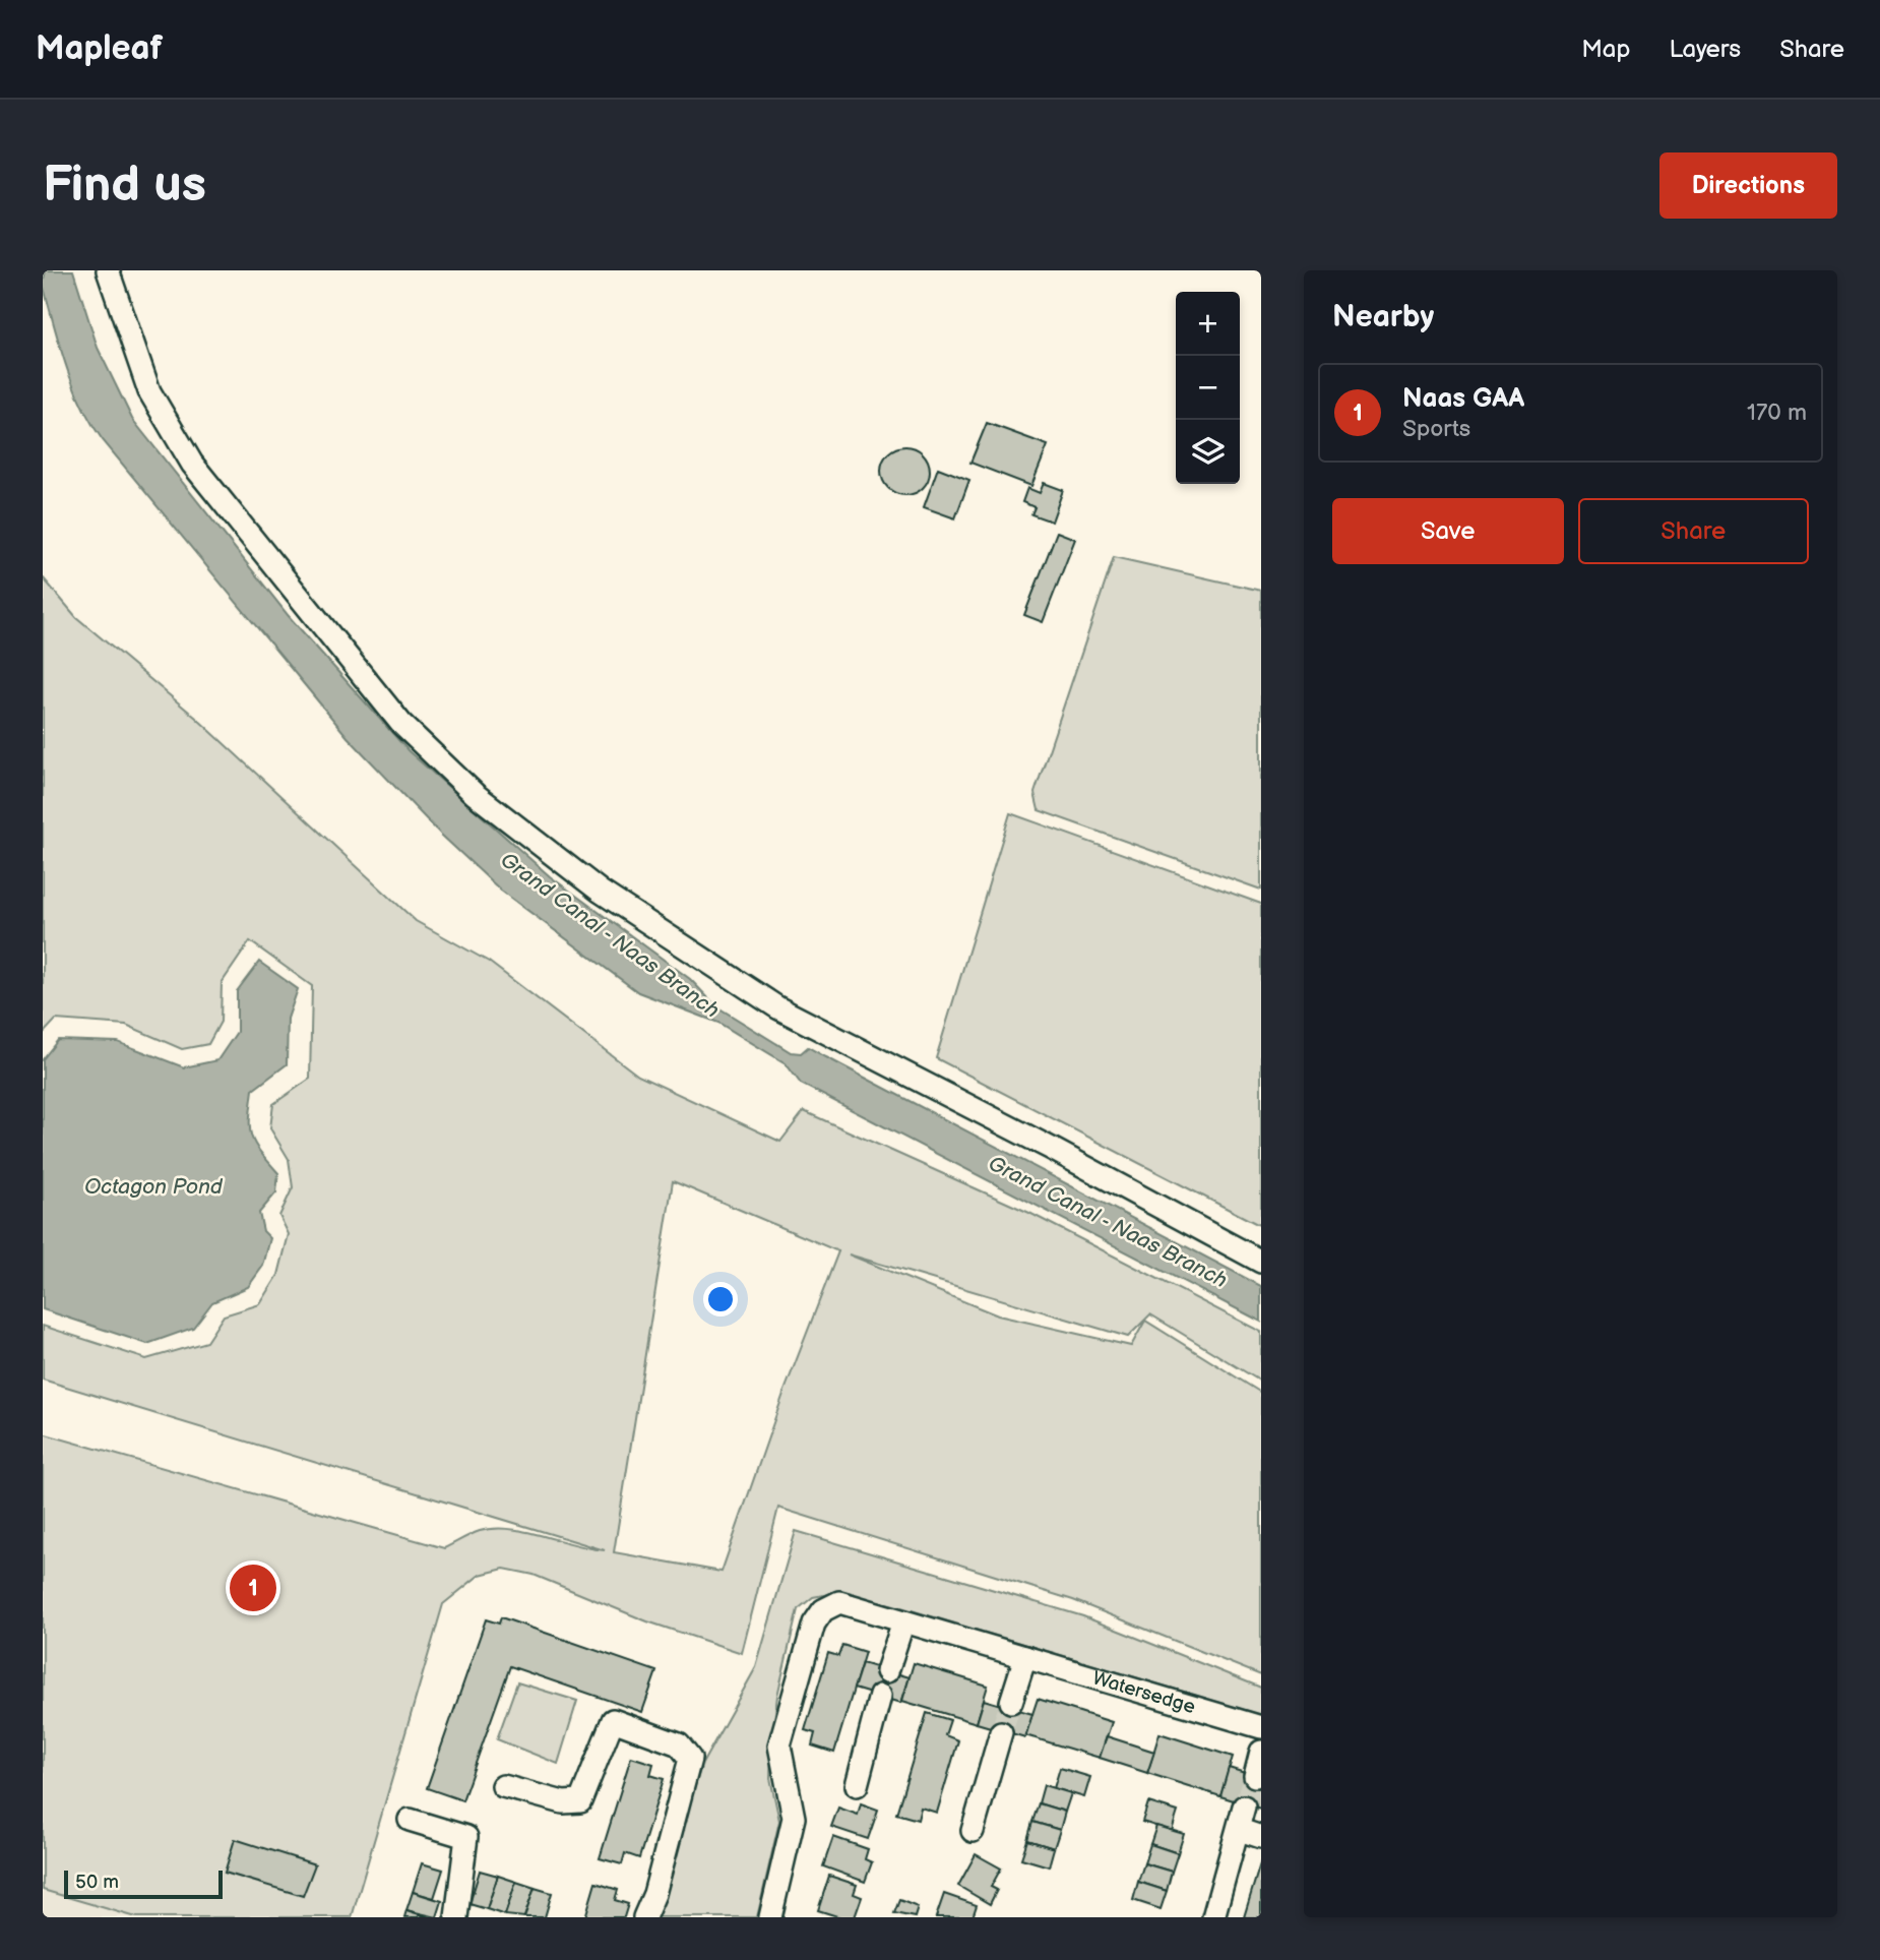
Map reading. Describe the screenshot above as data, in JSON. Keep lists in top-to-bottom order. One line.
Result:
{"streets":{"street":["Watersedge"]},"water":["Grand Canal - Naas Branch","Octagon Pond"],"scale_bar":"50 m","page":{"header":"Mapleaf","nav":["Map","Layers","Share"],"buttons":["Directions",["Save","Share"]],"title":"Find us","heading":"Nearby","map_buttons":["+","−"],"list":[{"mark":"1","name":"Naas GAA","note":"Sports","value":"170 m"}],"pins":"1","scale":"50 m"}}
